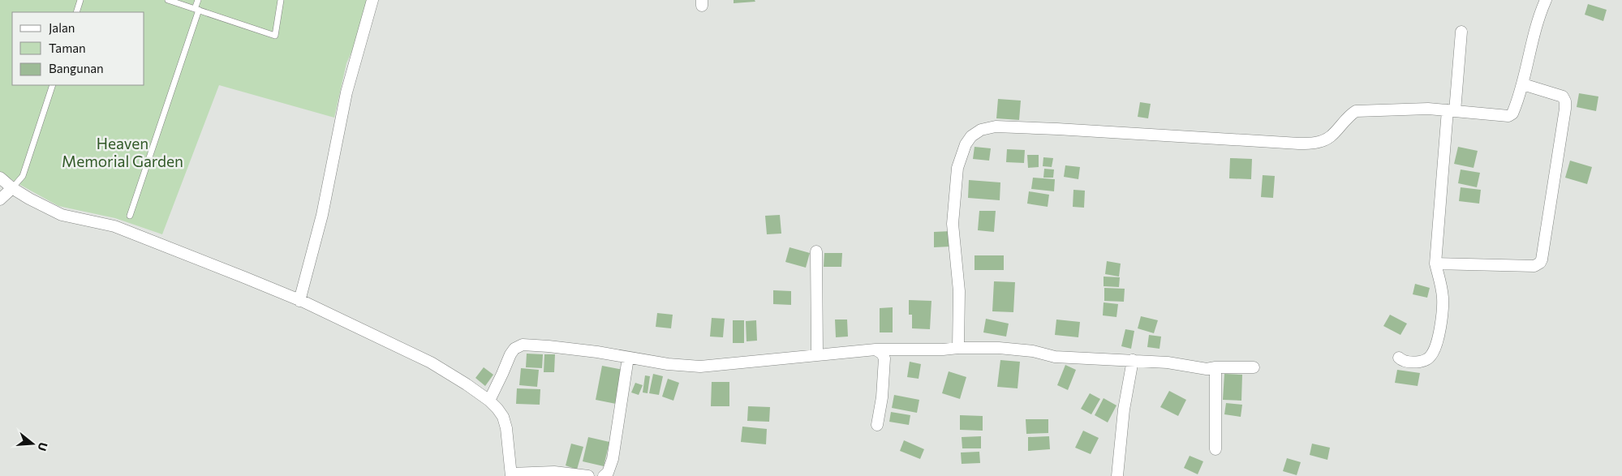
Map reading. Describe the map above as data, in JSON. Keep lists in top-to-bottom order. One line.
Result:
{"parks":["Heaven Memorial Garden"],"legend":["Jalan","Taman","Bangunan"],"north":"right"}
